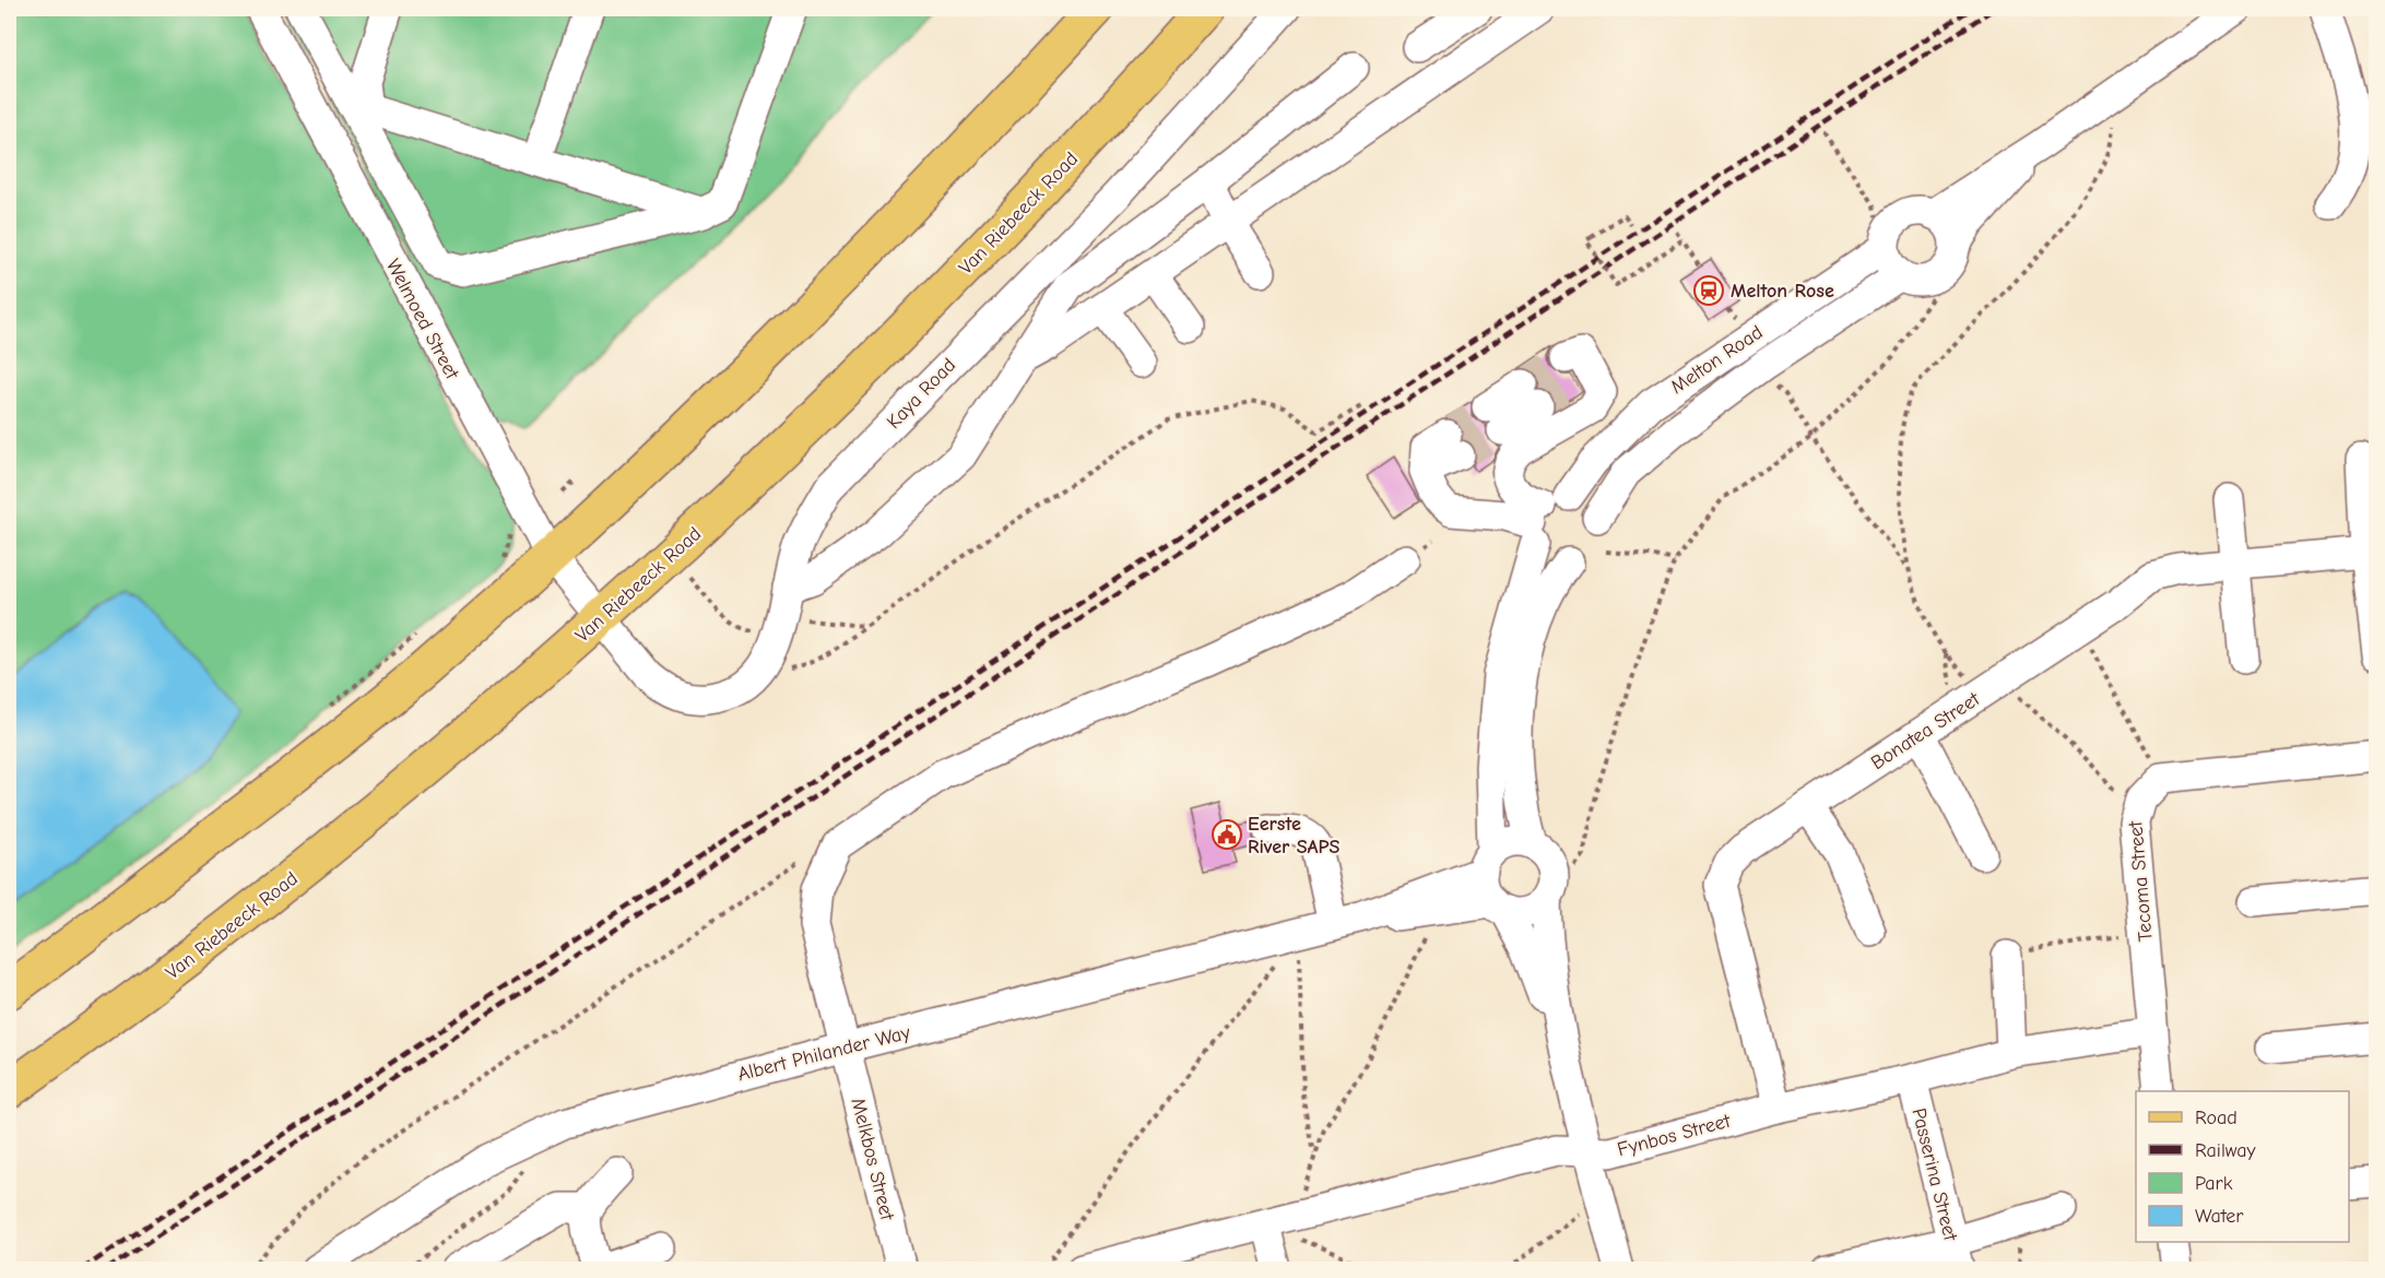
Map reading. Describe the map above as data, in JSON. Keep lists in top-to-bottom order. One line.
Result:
{"streets":{"main road":["Van Riebeeck Road"],"street":["Welmoed Street","Melton Road","Kaya Road","Bonatea Street","Tecoma Street","Albert Philander Way","Fynbos Street","Melkbos Street","Passerina Street"]},"crossings":[["Van Riebeeck Road","Welmoed Street"],["Van Riebeeck Road","Kaya Road"],["Welmoed Street","Kaya Road"],["Bonatea Street","Fynbos Street"],["Tecoma Street","Fynbos Street"],["Albert Philander Way","Melkbos Street"],["Fynbos Street","Passerina Street"]],"places":{"station":["Melton Rose"],"public building":["Eerste River SAPS"]},"legend":["Road","Railway","Park","Water"]}
